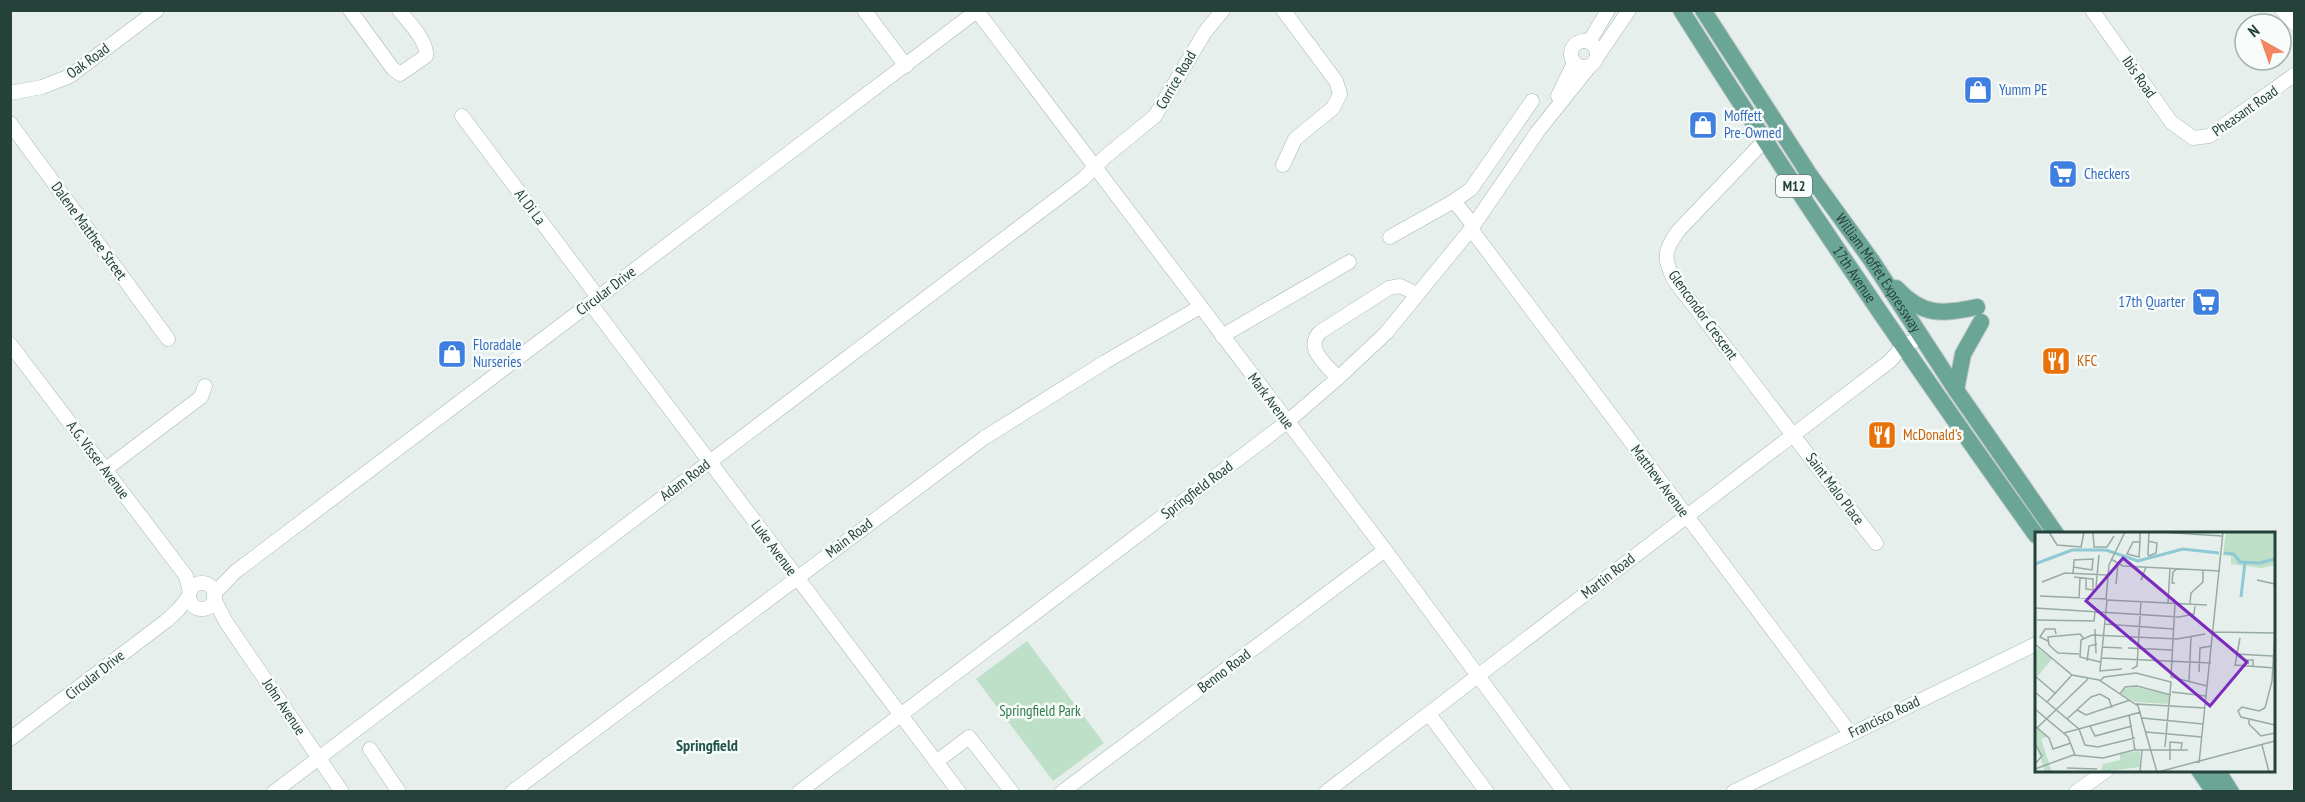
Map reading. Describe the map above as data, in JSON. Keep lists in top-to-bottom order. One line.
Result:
{"streets":{"main road":["M12","William Moffet Expressway","17th Avenue"],"street":["Oak Road","Ibis Road","Corrice Road","Pheasant Road","Al Di La","Dalene Matthee Street","Circular Drive","Glencondor Crescent","Mark Avenue","A.G. Visser Avenue","Adam Road","Matthew Avenue","Saint Malo Place","Springfield Road","Main Road","Luke Avenue","Martin Road","Benno Road","John Avenue","Francisco Road"]},"crossings":[["Ibis Road","Pheasant Road"],["Corrice Road","Mark Avenue"],["Corrice Road","Adam Road"],["Al Di La","Circular Drive"],["Al Di La","Luke Avenue"],["William Moffet Expressway","Martin Road"],["17th Avenue","Glencondor Crescent"],["17th Avenue","Martin Road"],["Circular Drive","Mark Avenue"],["Circular Drive","A.G. Visser Avenue"],["Circular Drive","Luke Avenue"],["Circular Drive","John Avenue"],["Glencondor Crescent","Saint Malo Place"],["Glencondor Crescent","Martin Road"],["Mark Avenue","Adam Road"],["Mark Avenue","Springfield Road"],["Mark Avenue","Main Road"],["Mark Avenue","Martin Road"],["Mark Avenue","Benno Road"],["A.G. Visser Avenue","John Avenue"],["Adam Road","Luke Avenue"],["Adam Road","John Avenue"],["Matthew Avenue","Springfield Road"],["Matthew Avenue","Martin Road"],["Matthew Avenue","Francisco Road"],["Saint Malo Place","Martin Road"],["Springfield Road","Luke Avenue"],["Main Road","Luke Avenue"]],"districts":["Springfield"],"parks":["Springfield Park"],"places":{"shop":["Yumm PE","Moffett Pre-Owned","Floradale Nurseries"],"supermarket":["Checkers","17th Quarter"],"restaurant":["KFC","McDonald's"]},"north":"top left"}
